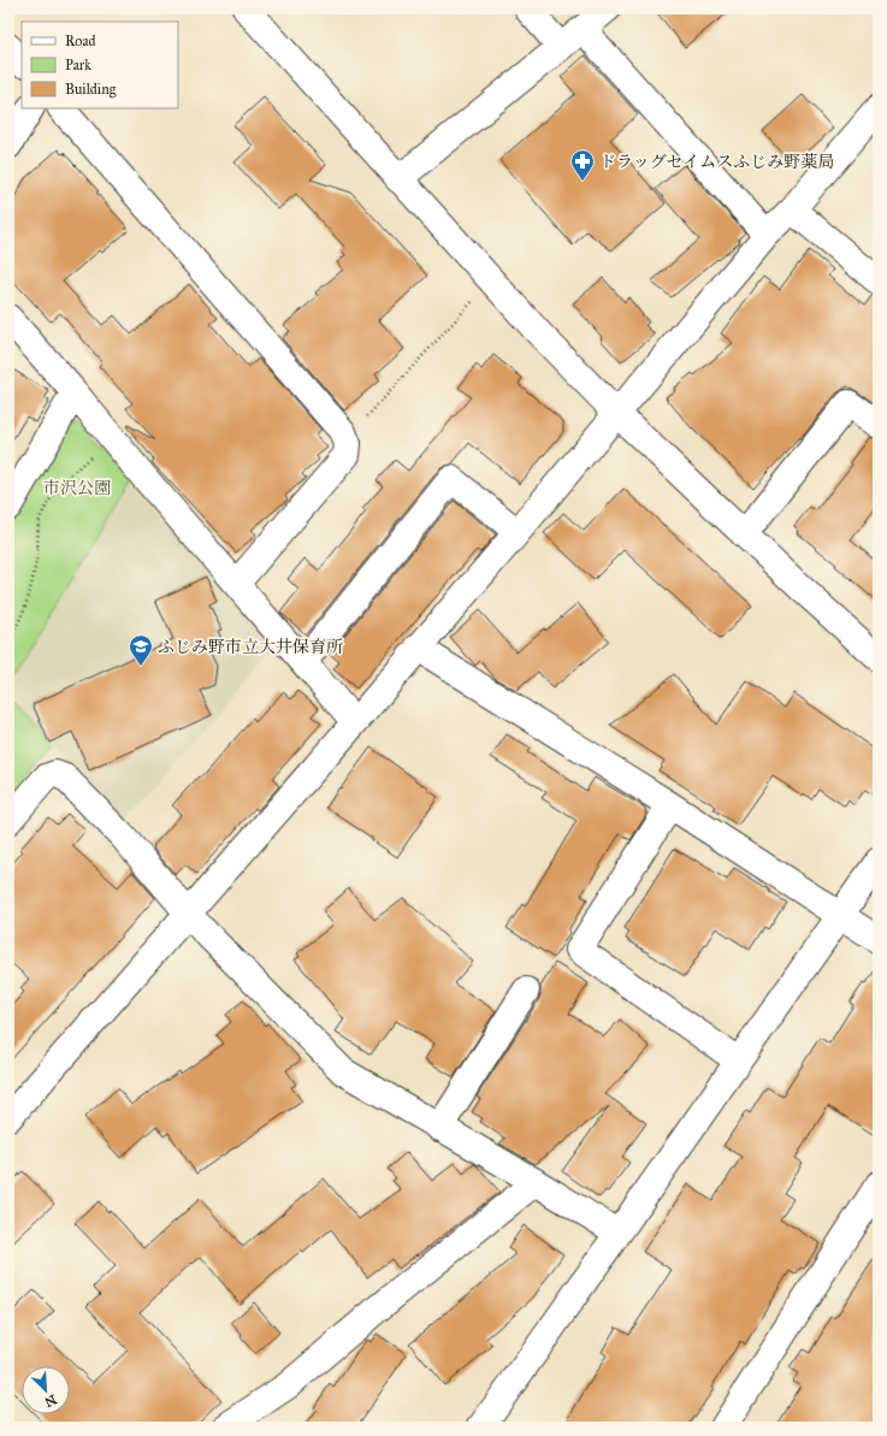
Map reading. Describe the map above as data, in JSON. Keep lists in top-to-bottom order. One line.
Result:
{"parks":["市沢公園"],"places":{"pharmacy":["ドラッグセイムスふじみ野薬局"],"school or university":["ふじみ野市立大井保育所"]},"legend":["Road","Park","Building"],"north":"bottom right"}
